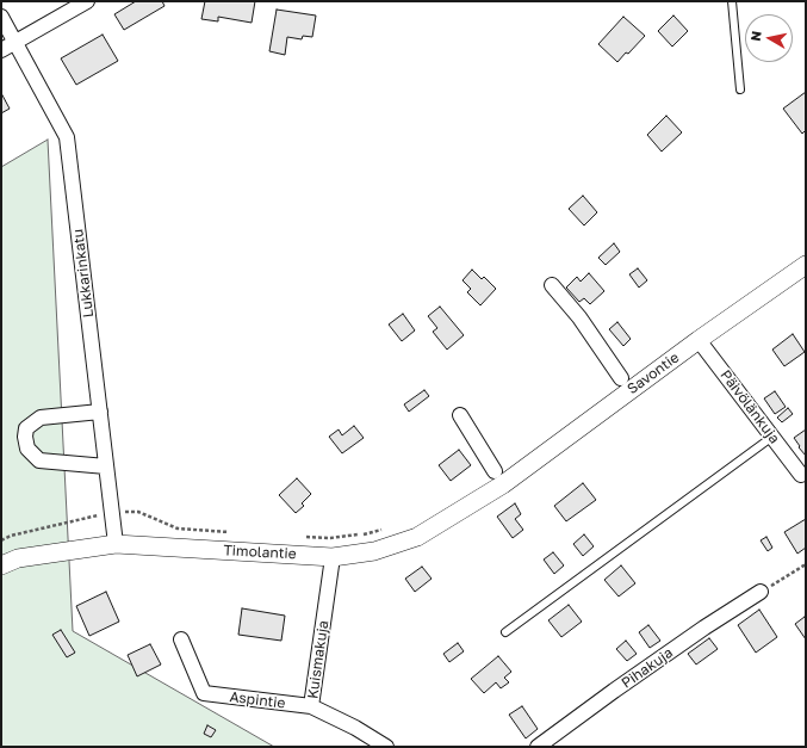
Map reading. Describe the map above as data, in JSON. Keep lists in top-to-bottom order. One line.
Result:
{"streets":{"street":["Lukkarinkatu","Savontie","Päivölänkuja","Timolantie","Kuismakuja","Pihakuja","Aspintie"]},"crossings":[["Lukkarinkatu","Timolantie"],["Savontie","Päivölänkuja"],["Savontie","Timolantie"],["Timolantie","Kuismakuja"],["Kuismakuja","Aspintie"]],"north":"left"}
